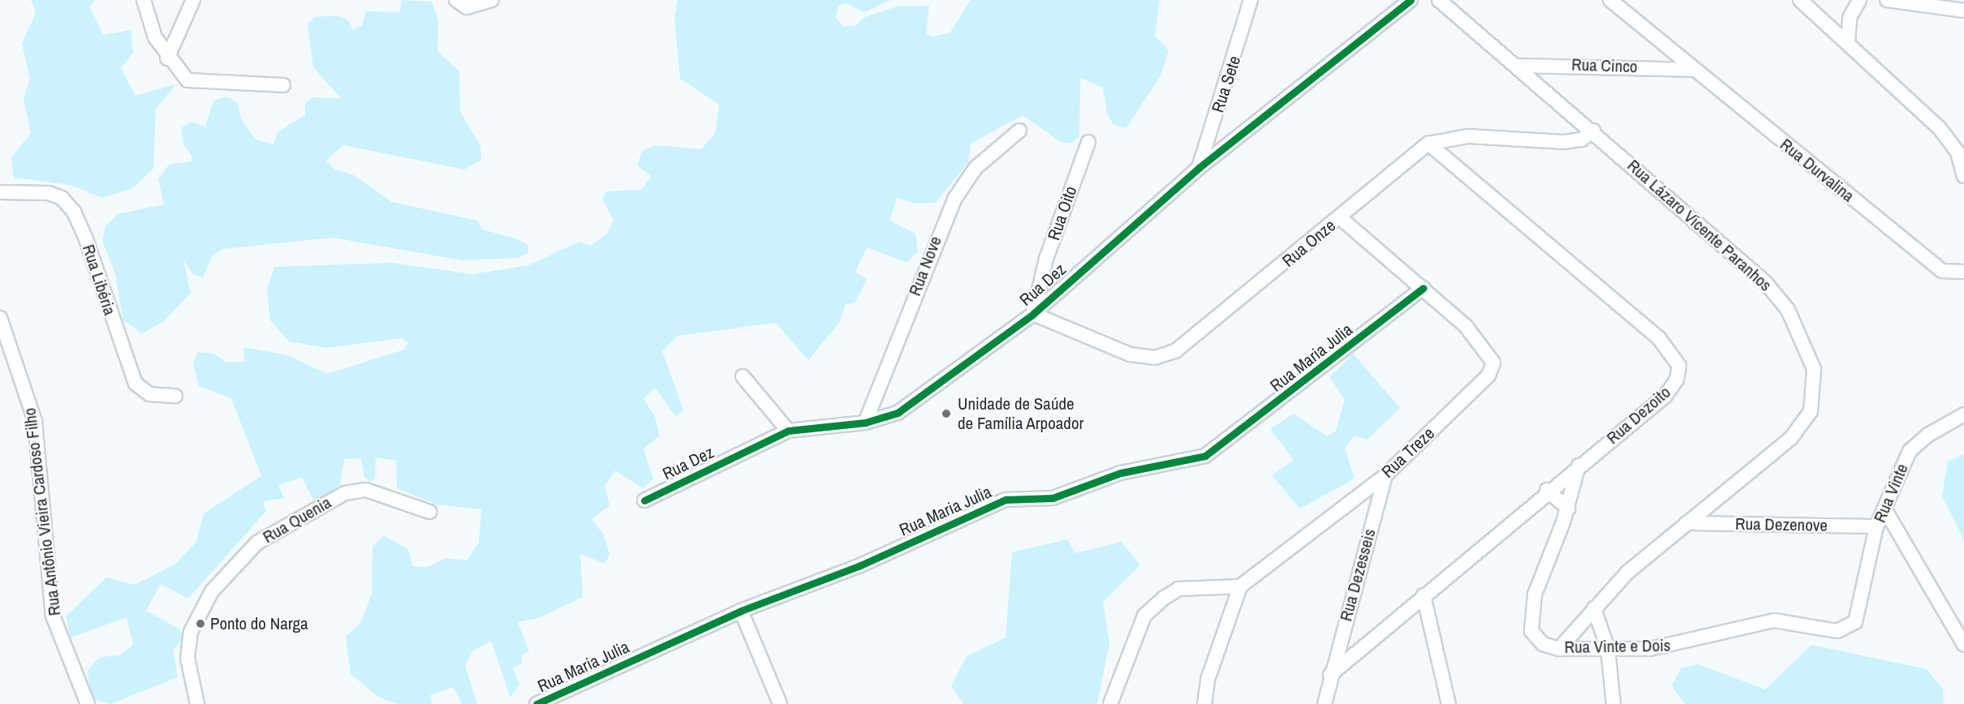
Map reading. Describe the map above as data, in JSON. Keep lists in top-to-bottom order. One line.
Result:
{"streets":{"street":["Rua Cinco","Rua Sete","Rua Durvalina","Rua Oito","Rua Lázaro Vicente Paranhos","Rua Onze","Rua Nove","Rua Libéria","Rua Dez","Rua Maria Julia","Rua Dezoito","Rua Treze","Rua Vinte","Rua Antônio Vieira Cardoso Filho","Rua Quenia","Rua Dezenove","Rua Dezesseis","Rua Vinte e Dois"]},"crossings":[["Rua Cinco","Rua Durvalina"],["Rua Cinco","Rua Lázaro Vicente Paranhos"],["Rua Sete","Rua Dez"],["Rua Oito","Rua Onze"],["Rua Oito","Rua Dez"],["Rua Lázaro Vicente Paranhos","Rua Onze"],["Rua Lázaro Vicente Paranhos","Rua Dezenove"],["Rua Lázaro Vicente Paranhos","Rua Vinte e Dois"],["Rua Onze","Rua Dez"],["Rua Onze","Rua Dezoito"],["Rua Onze","Rua Treze"],["Rua Nove","Rua Dez"],["Rua Maria Julia","Rua Treze"],["Rua Dezoito","Rua Dezesseis"],["Rua Dezoito","Rua Vinte e Dois"],["Rua Treze","Rua Dezesseis"],["Rua Vinte","Rua Dezenove"],["Rua Vinte","Rua Vinte e Dois"]],"places":["Unidade de Saúde de Família Arpoador","Ponto do Narga"]}
